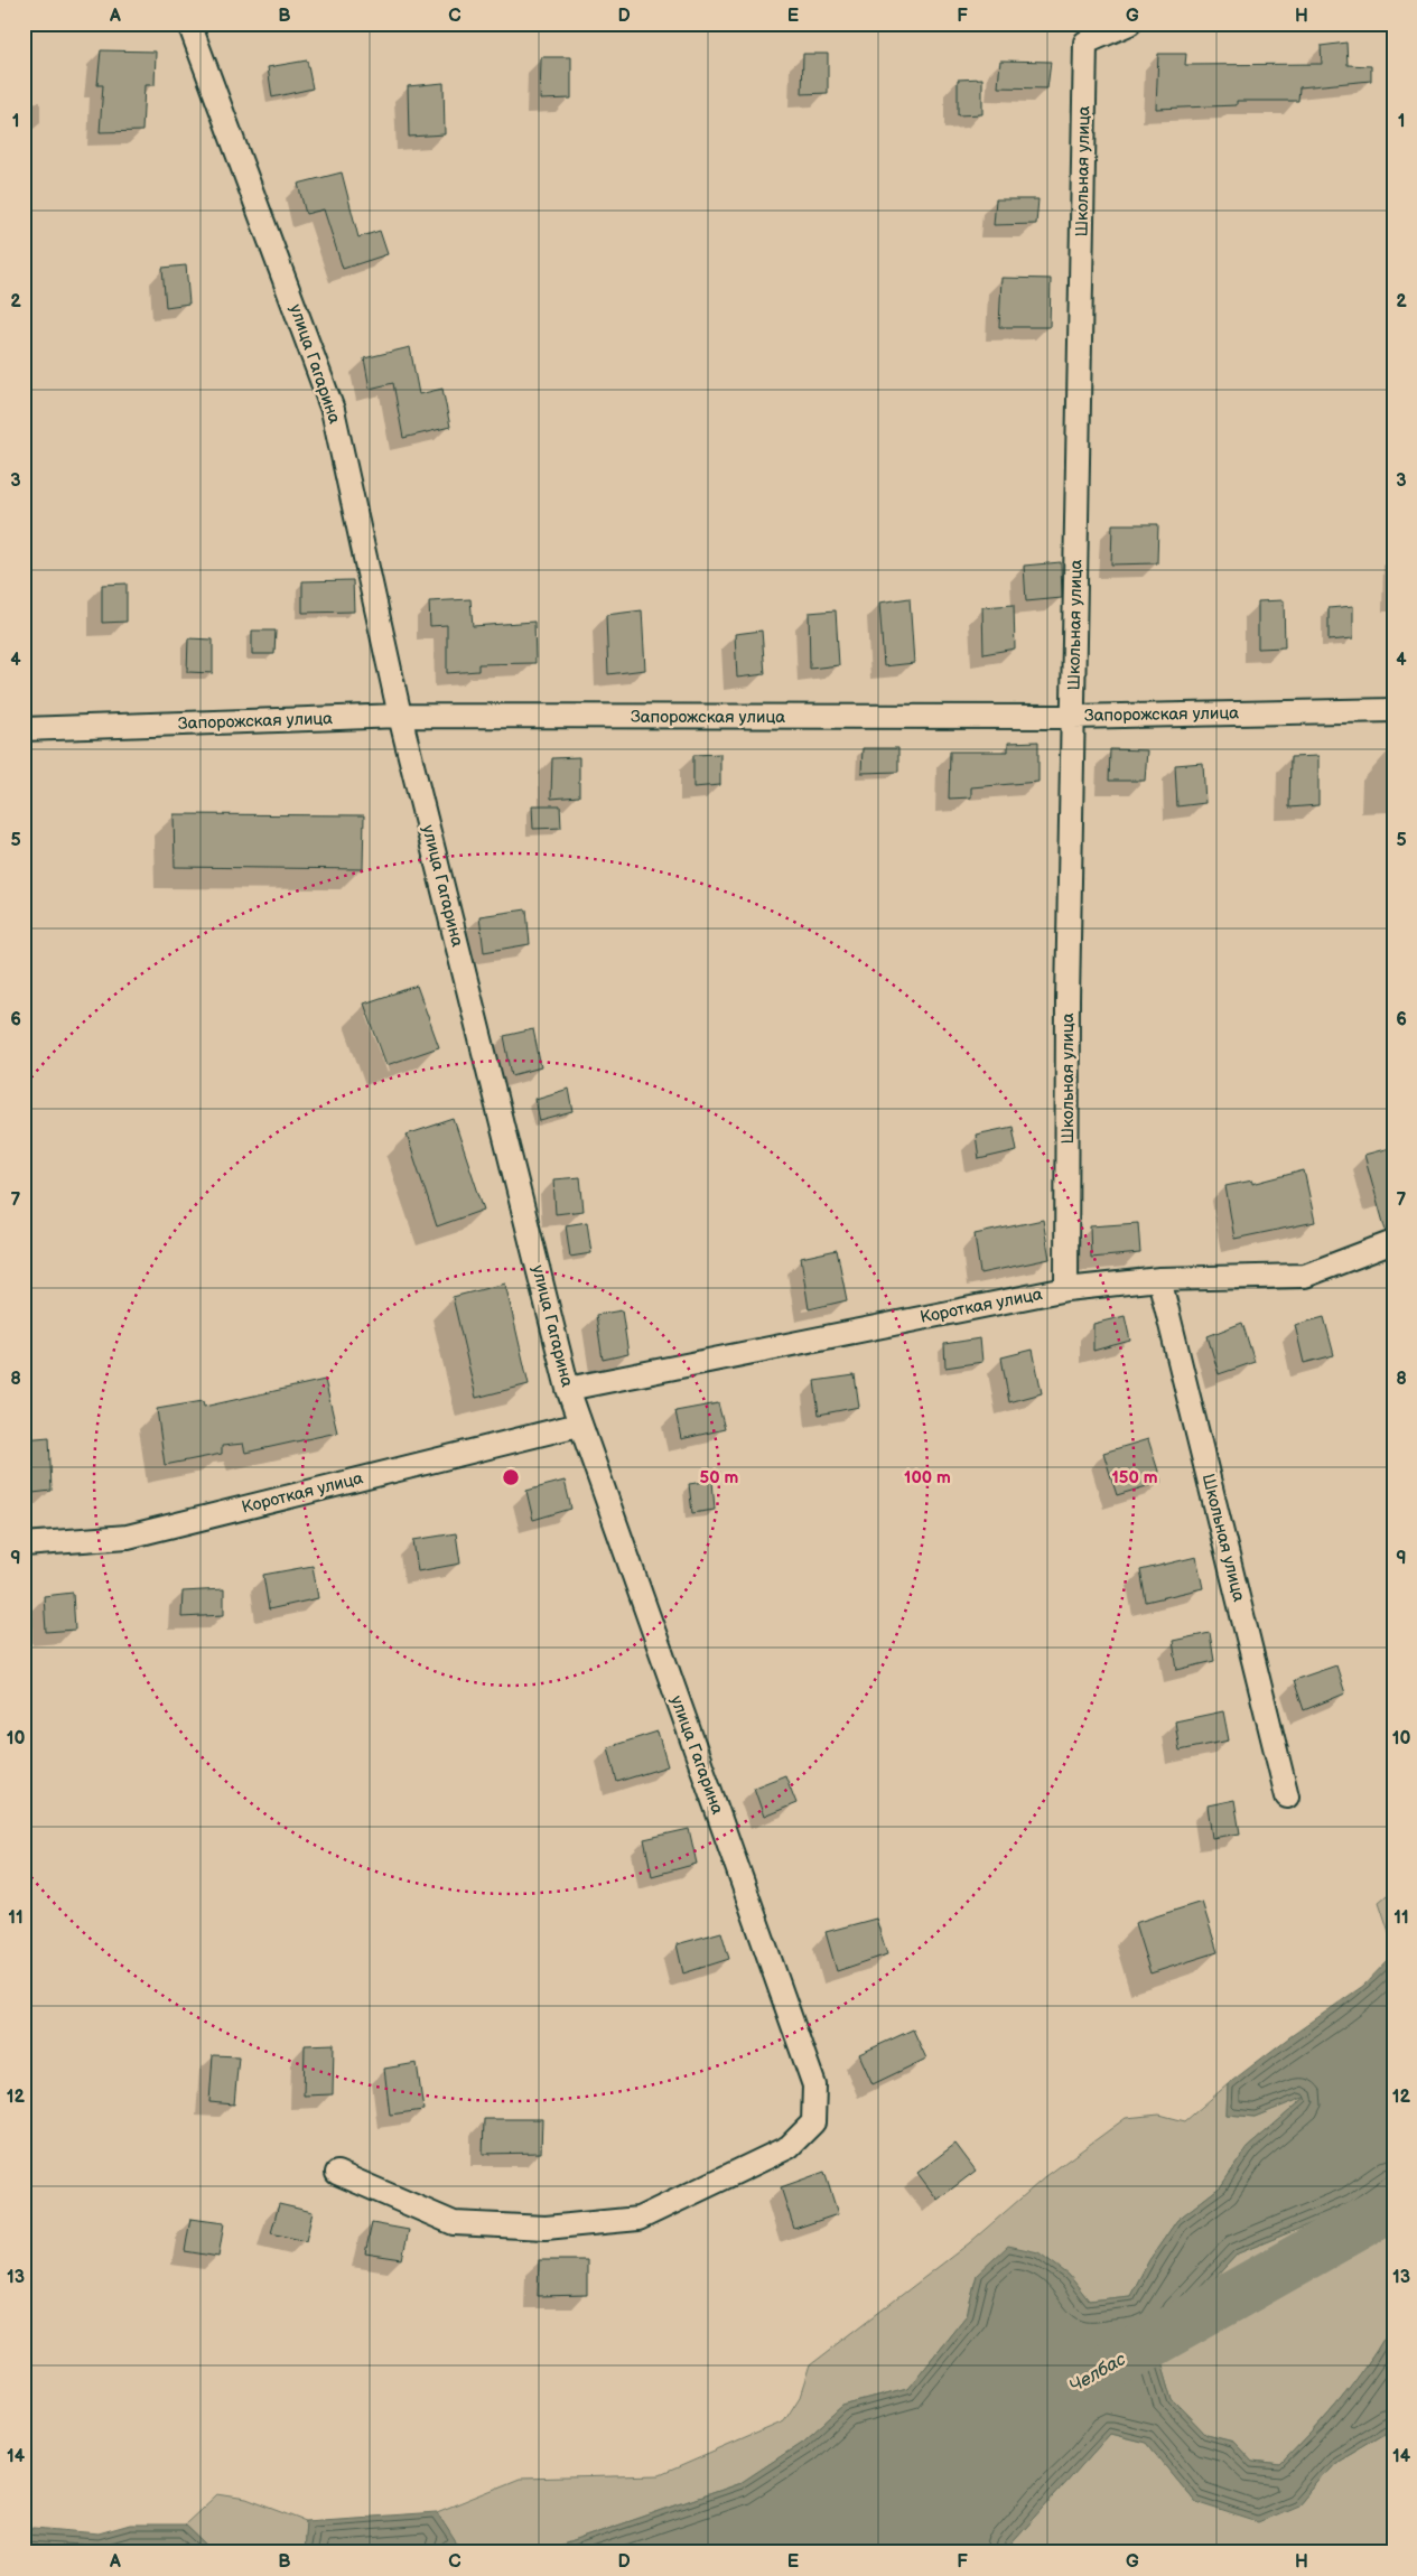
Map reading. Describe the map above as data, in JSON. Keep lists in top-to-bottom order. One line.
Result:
{"streets":{"street":["Школьная улица","улица Гагарина","Запорожская улица","Короткая улица"]},"crossings":[["Школьная улица","Запорожская улица"],["Школьная улица","Короткая улица"],["улица Гагарина","Запорожская улица"],["улица Гагарина","Короткая улица"]],"water":["Челбас"],"grid":{"columns":["A","B","C","D","E","F","G","H"],"rows":["1","2","3","4","5","6","7","8","9","10","11","12","13","14"]},"rings":["50 m","100 m","150 m"]}
